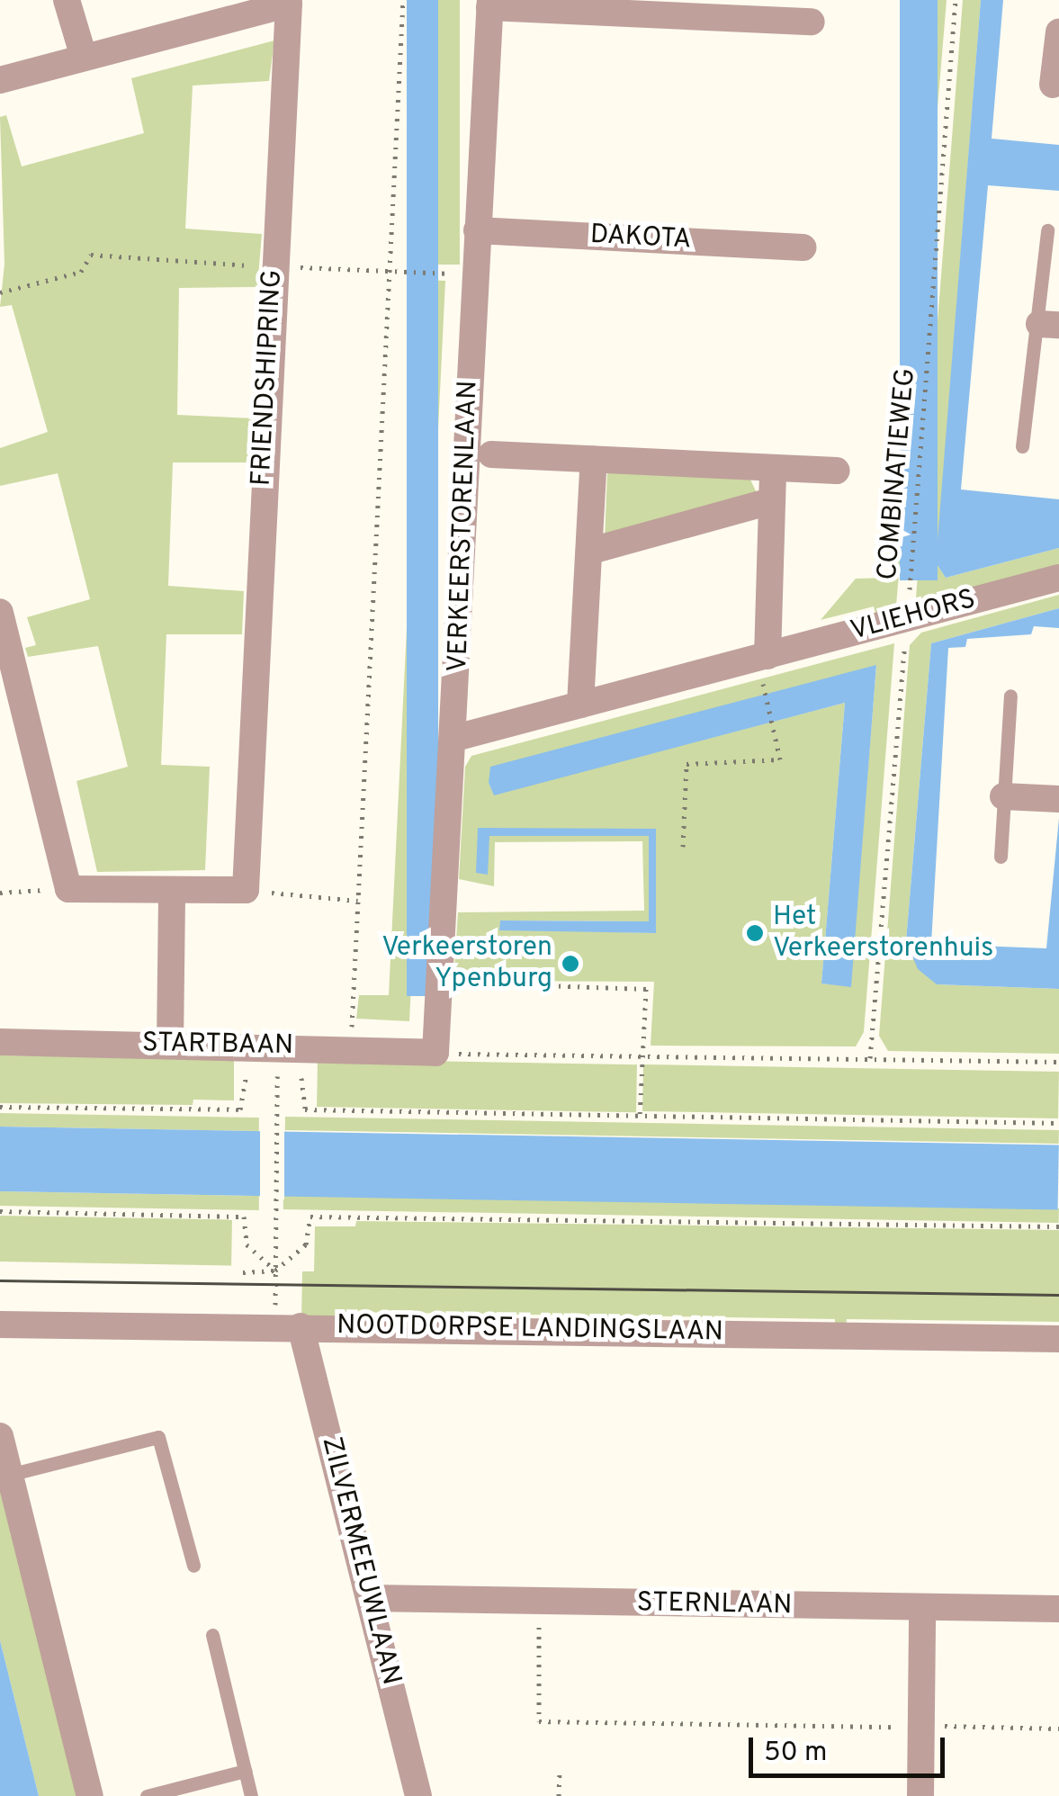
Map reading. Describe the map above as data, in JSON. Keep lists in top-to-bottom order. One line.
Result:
{"streets":{"street":["DAKOTA","FRIENDSHIPRING","VERKEERSTORENLAAN","VLIEHORS","STARTBAAN","NOOTDORPSE LANDINGSLAAN","ZILVERMEEUWLAAN","STERNLAAN"],"path":["COMBINATIEWEG"]},"crossings":[["DAKOTA","VERKEERSTORENLAAN"],["COMBINATIEWEG","VLIEHORS"],["VERKEERSTORENLAAN","VLIEHORS"],["VERKEERSTORENLAAN","STARTBAAN"],["NOOTDORPSE LANDINGSLAAN","ZILVERMEEUWLAAN"],["ZILVERMEEUWLAAN","STERNLAAN"]],"places":["Het Verkeerstorenhuis","Verkeerstoren Ypenburg"],"scale_bar":"50 m"}
